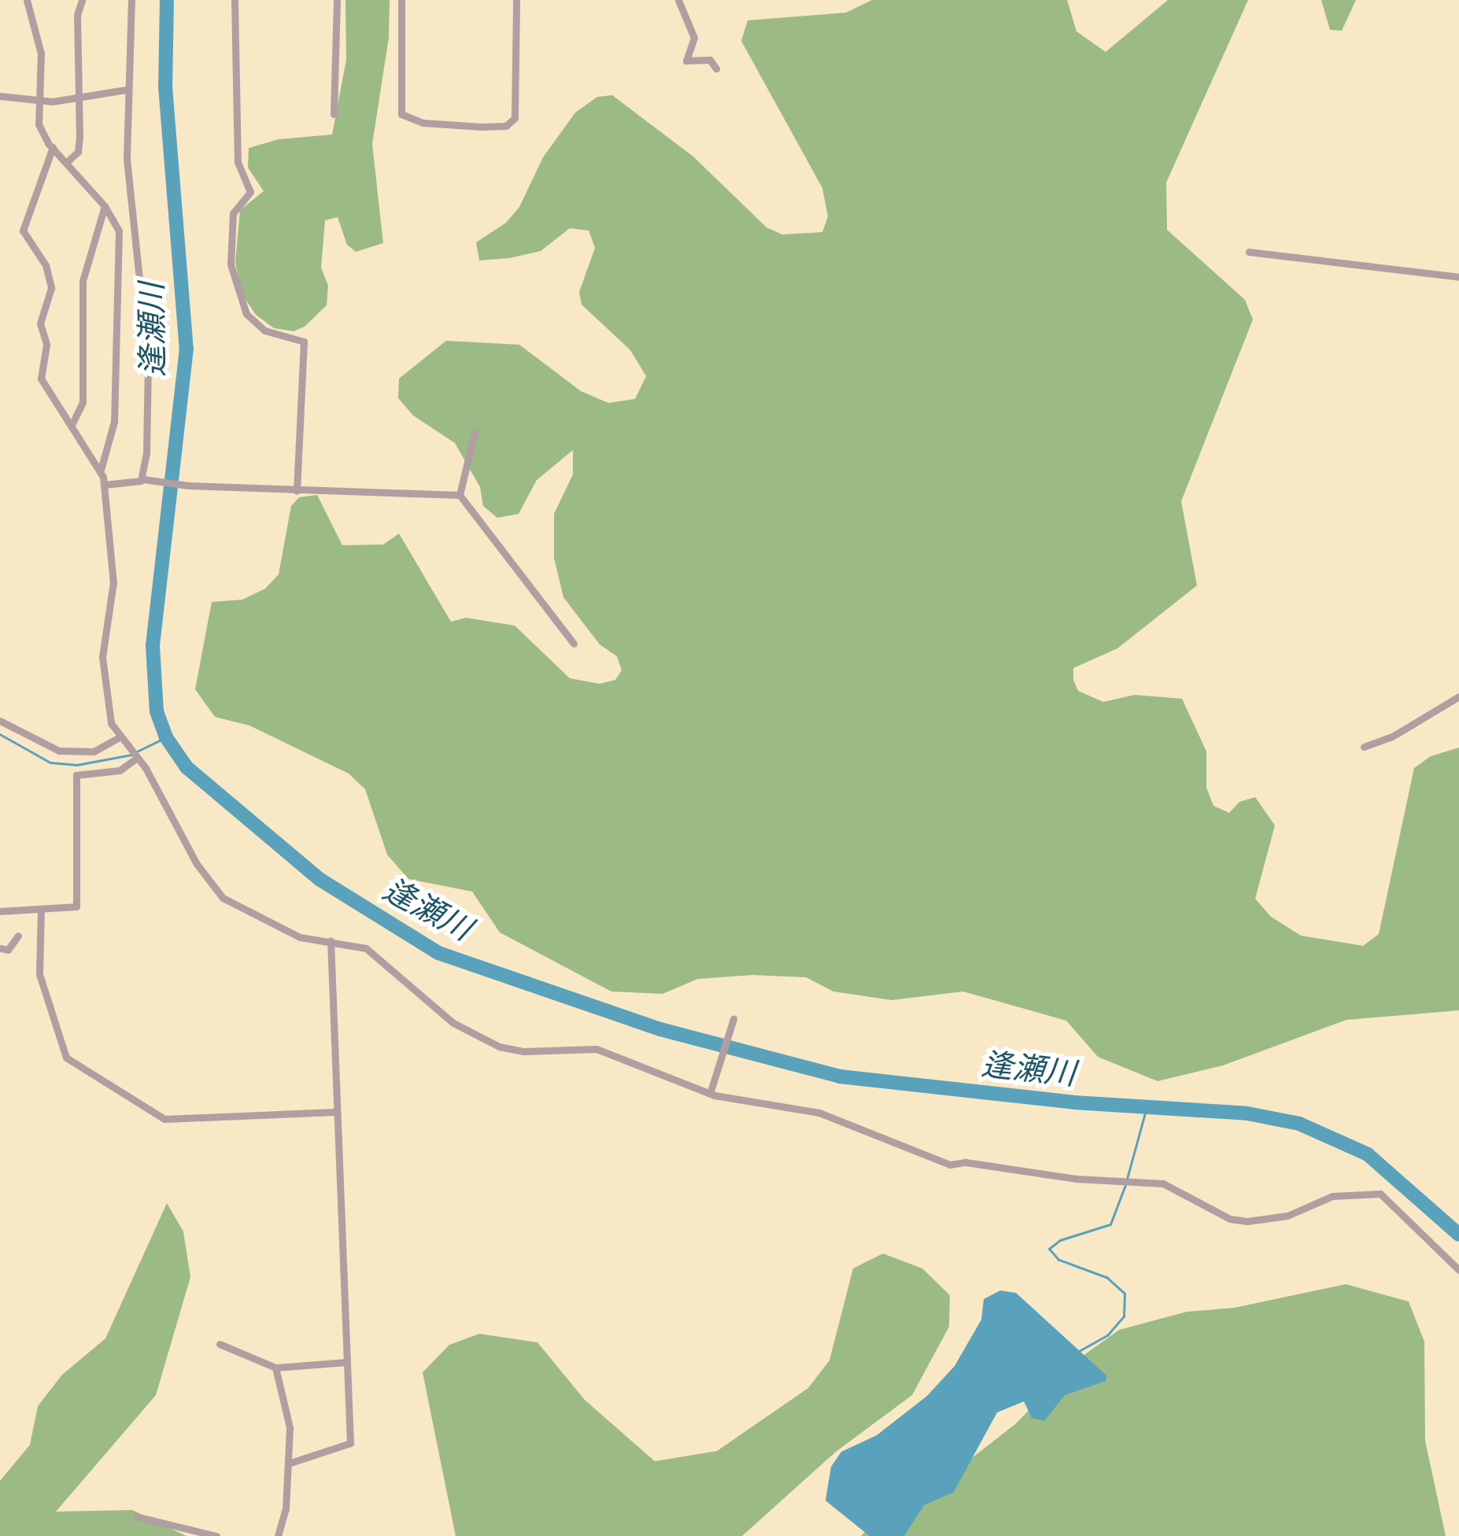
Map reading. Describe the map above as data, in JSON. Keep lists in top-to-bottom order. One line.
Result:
{"water":["逢瀬川"]}
